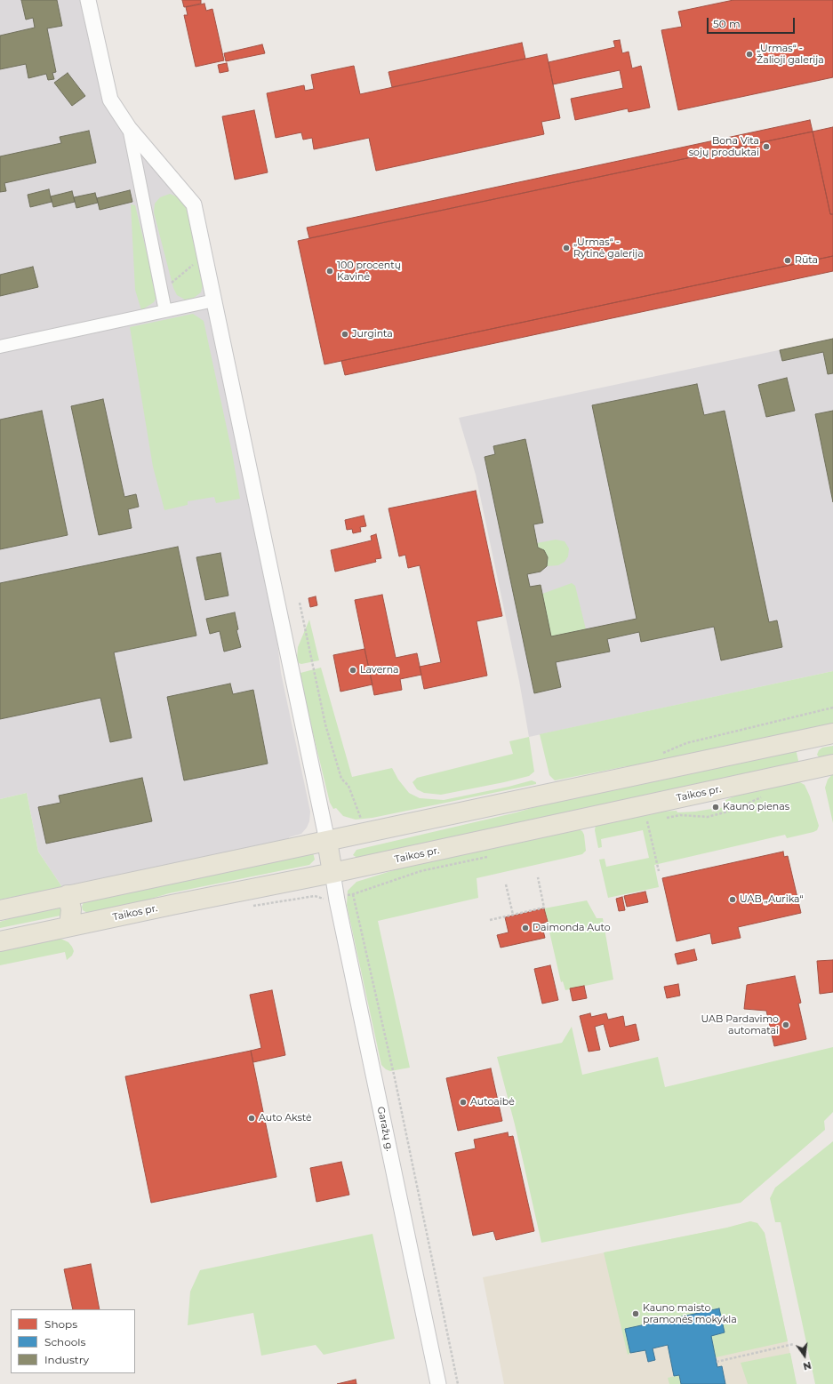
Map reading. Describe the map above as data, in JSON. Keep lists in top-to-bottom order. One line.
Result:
{"streets":{"main road":["Taikos pr."],"street":["Garažų g."]},"crossings":[["Taikos pr.","Garažų g."]],"places":["„Urmas“ - Žalioji galerija","Bona Vita sojų produktai","„Urmas“ - Rytinė galerija","Rūta","100 procentų Kavinė","Jurginta","Laverna","Kauno pienas","UAB „Aurika“","Daimonda Auto","UAB Pardavimo automatai","Autoaibė","Auto Akstė","Kauno maisto pramonės mokykla"],"legend":["Shops","Schools","Industry"],"scale_bar":"50 m","north":"bottom"}
